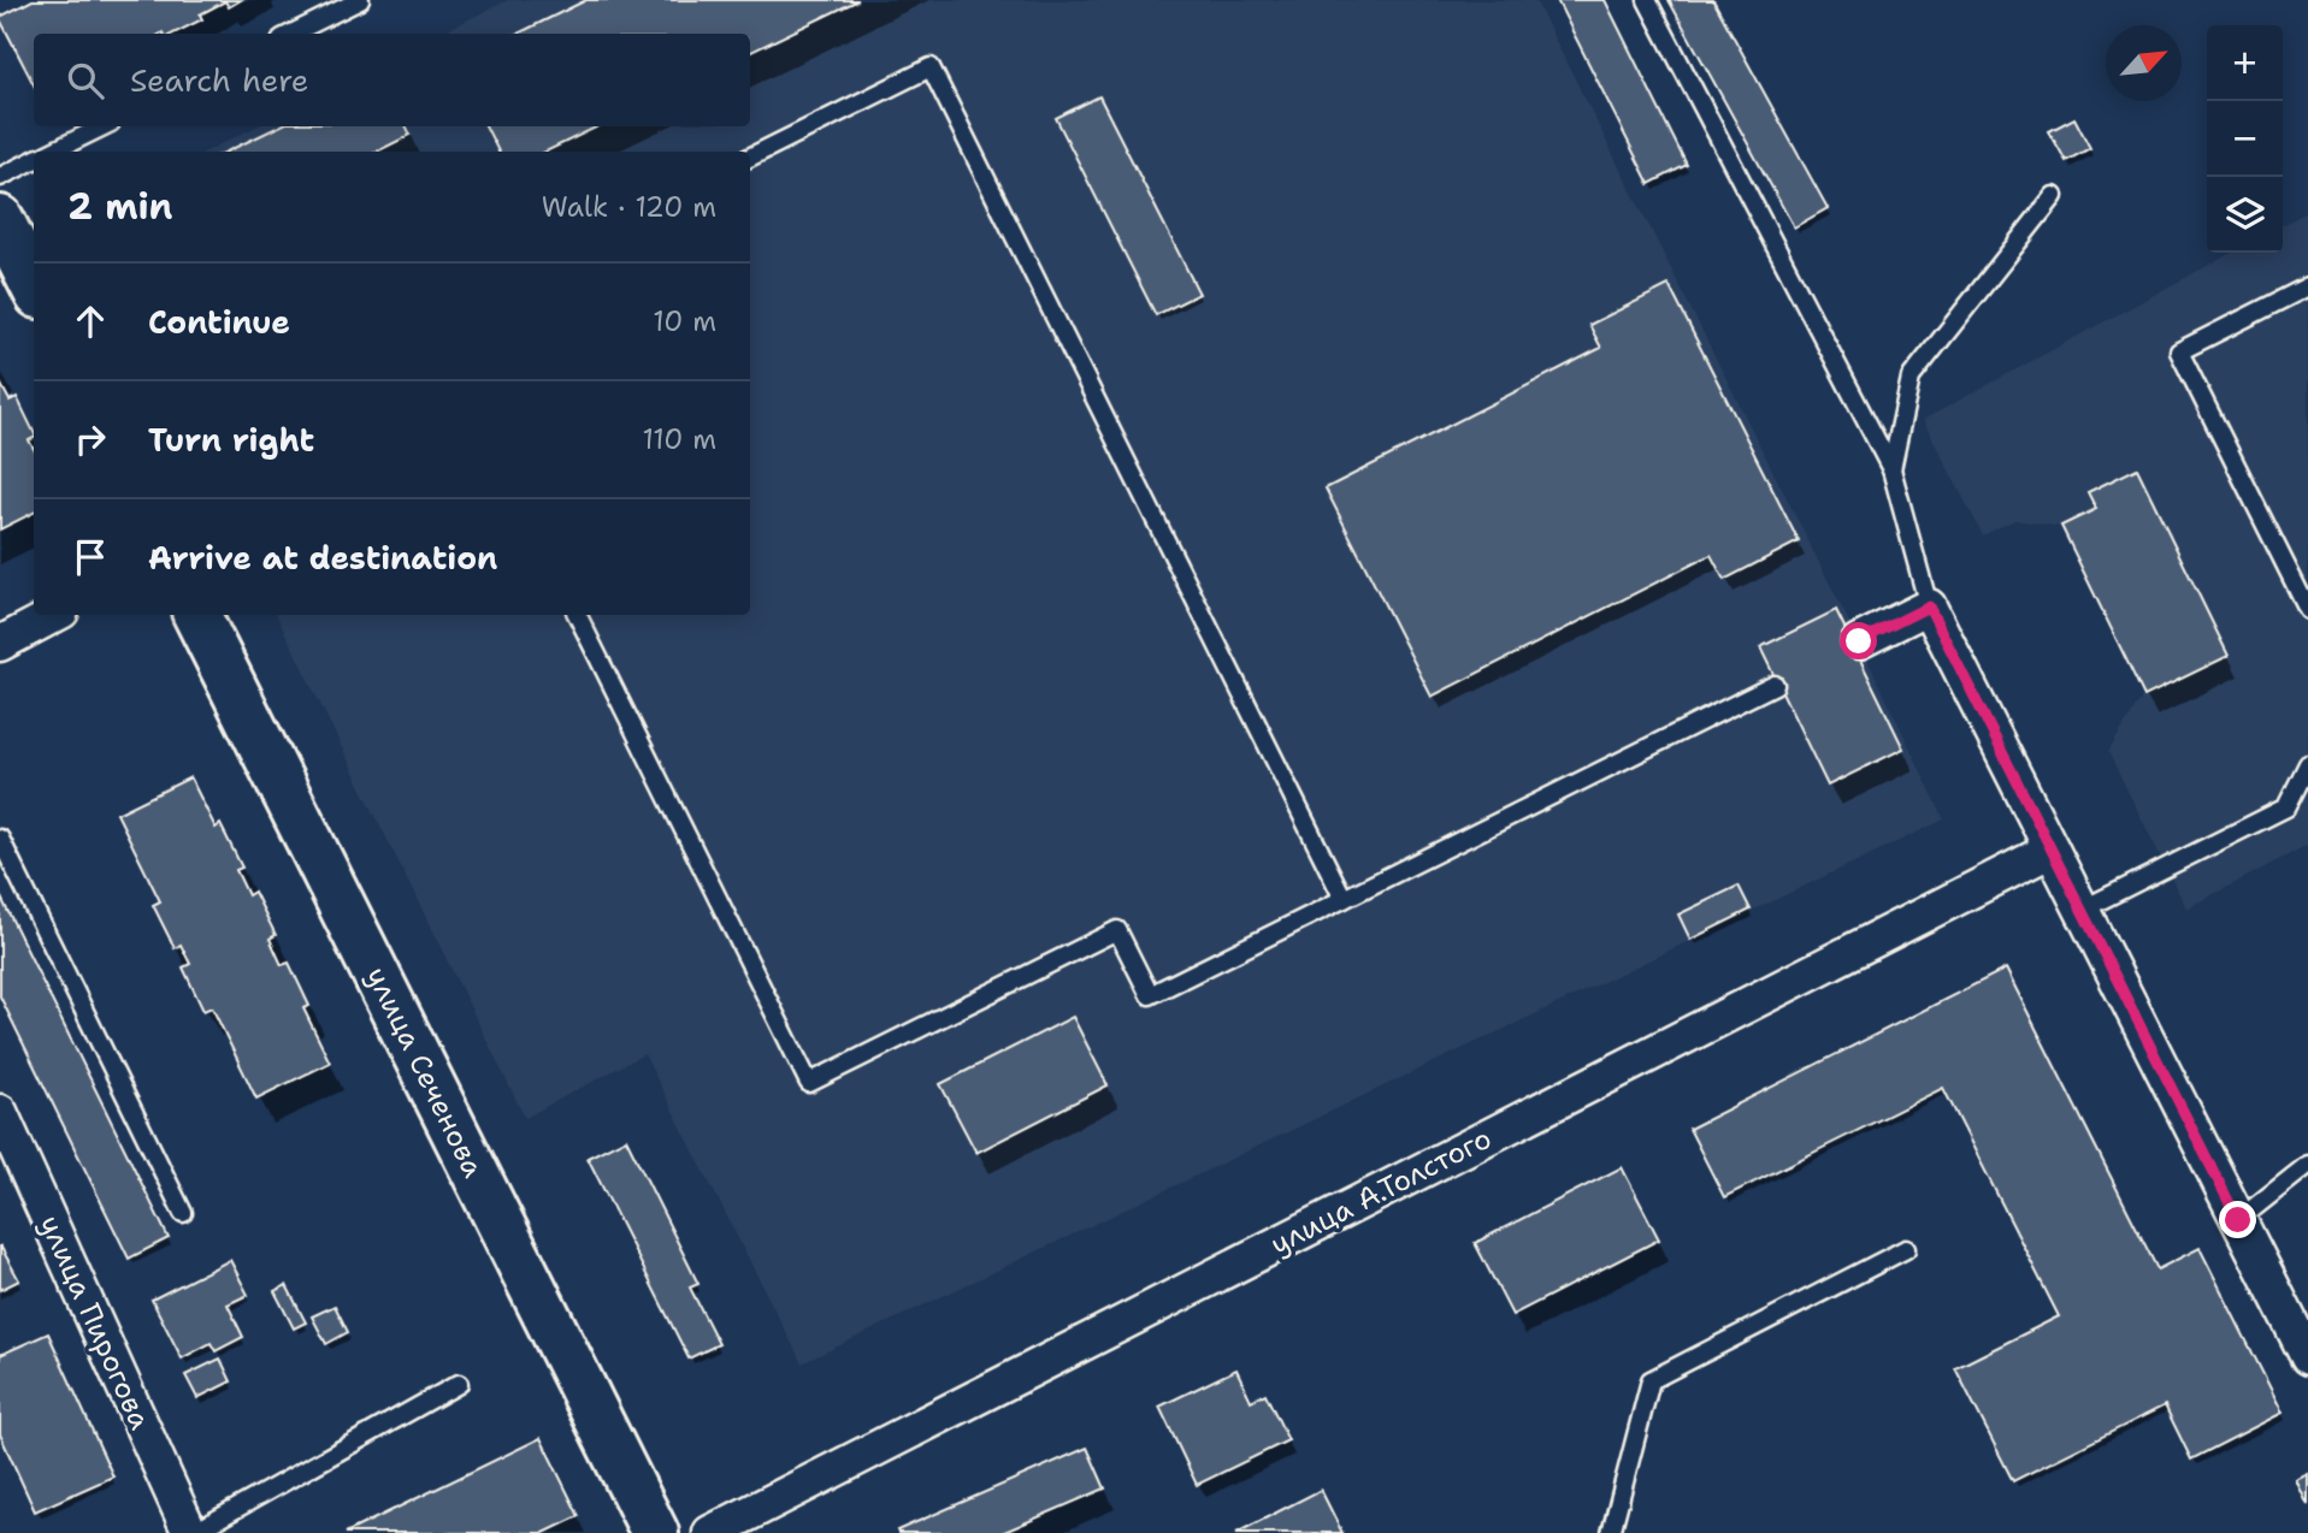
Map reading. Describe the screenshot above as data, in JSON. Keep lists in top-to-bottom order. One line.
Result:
{"streets":{"main road":["улица Сеченова"],"street":["улица А.Толстого","улица Пирогова"]},"north":"top right","page":{"map_buttons":["+","−"],"search":"Search here","heading":["2 min","Walk · 120 m"],"list":[["Continue","10 m"],["Turn right","110 m"],"Arrive at destination"]}}
